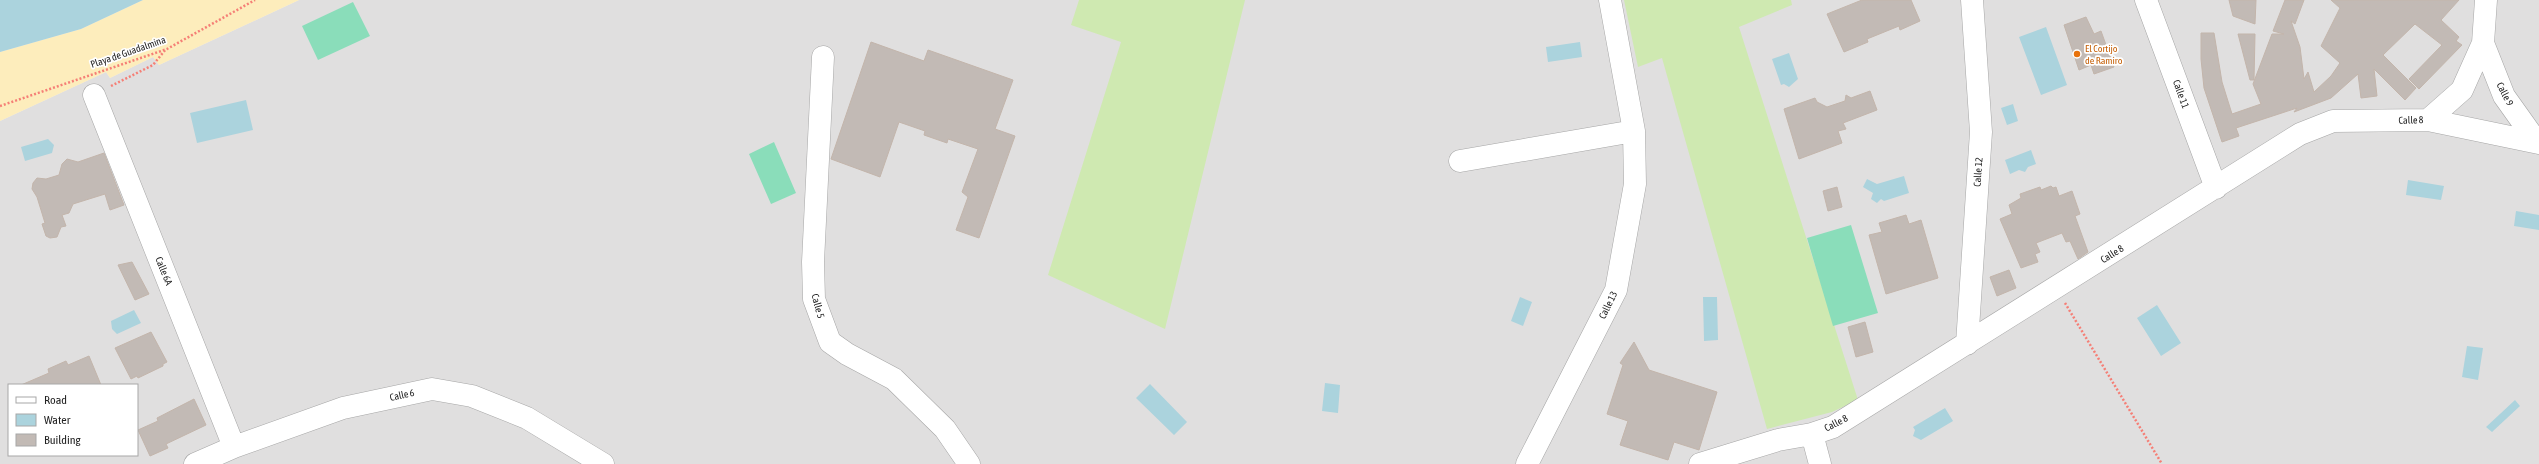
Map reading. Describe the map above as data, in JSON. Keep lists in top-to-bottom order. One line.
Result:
{"streets":{"street":["Calle 11","Calle 9","Calle 8","Calle 12","Calle 6A","Calle 13","Calle 5","Calle 6"],"path":["Playa de Guadalmina"]},"crossings":[["Calle 11","Calle 8"],["Calle 9","Calle 8"],["Calle 8","Calle 12"],["Calle 6A","Calle 6"]],"places":["El Cortijo de Ramiro"],"legend":["Road","Water","Building"]}
